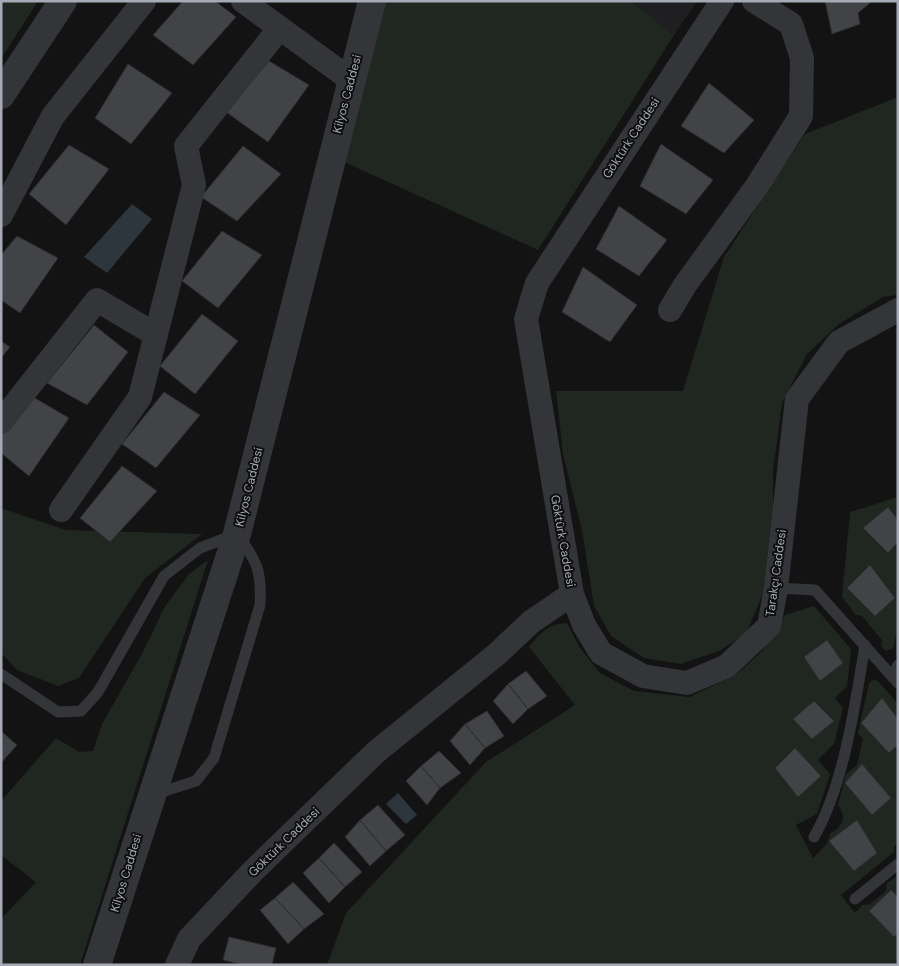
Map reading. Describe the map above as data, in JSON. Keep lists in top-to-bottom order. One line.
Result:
{"streets":{"street":["Kilyos Caddesi","Göktürk Caddesi","Tarakçı Caddesi"]},"crossings":[["Göktürk Caddesi","Tarakçı Caddesi"]]}
